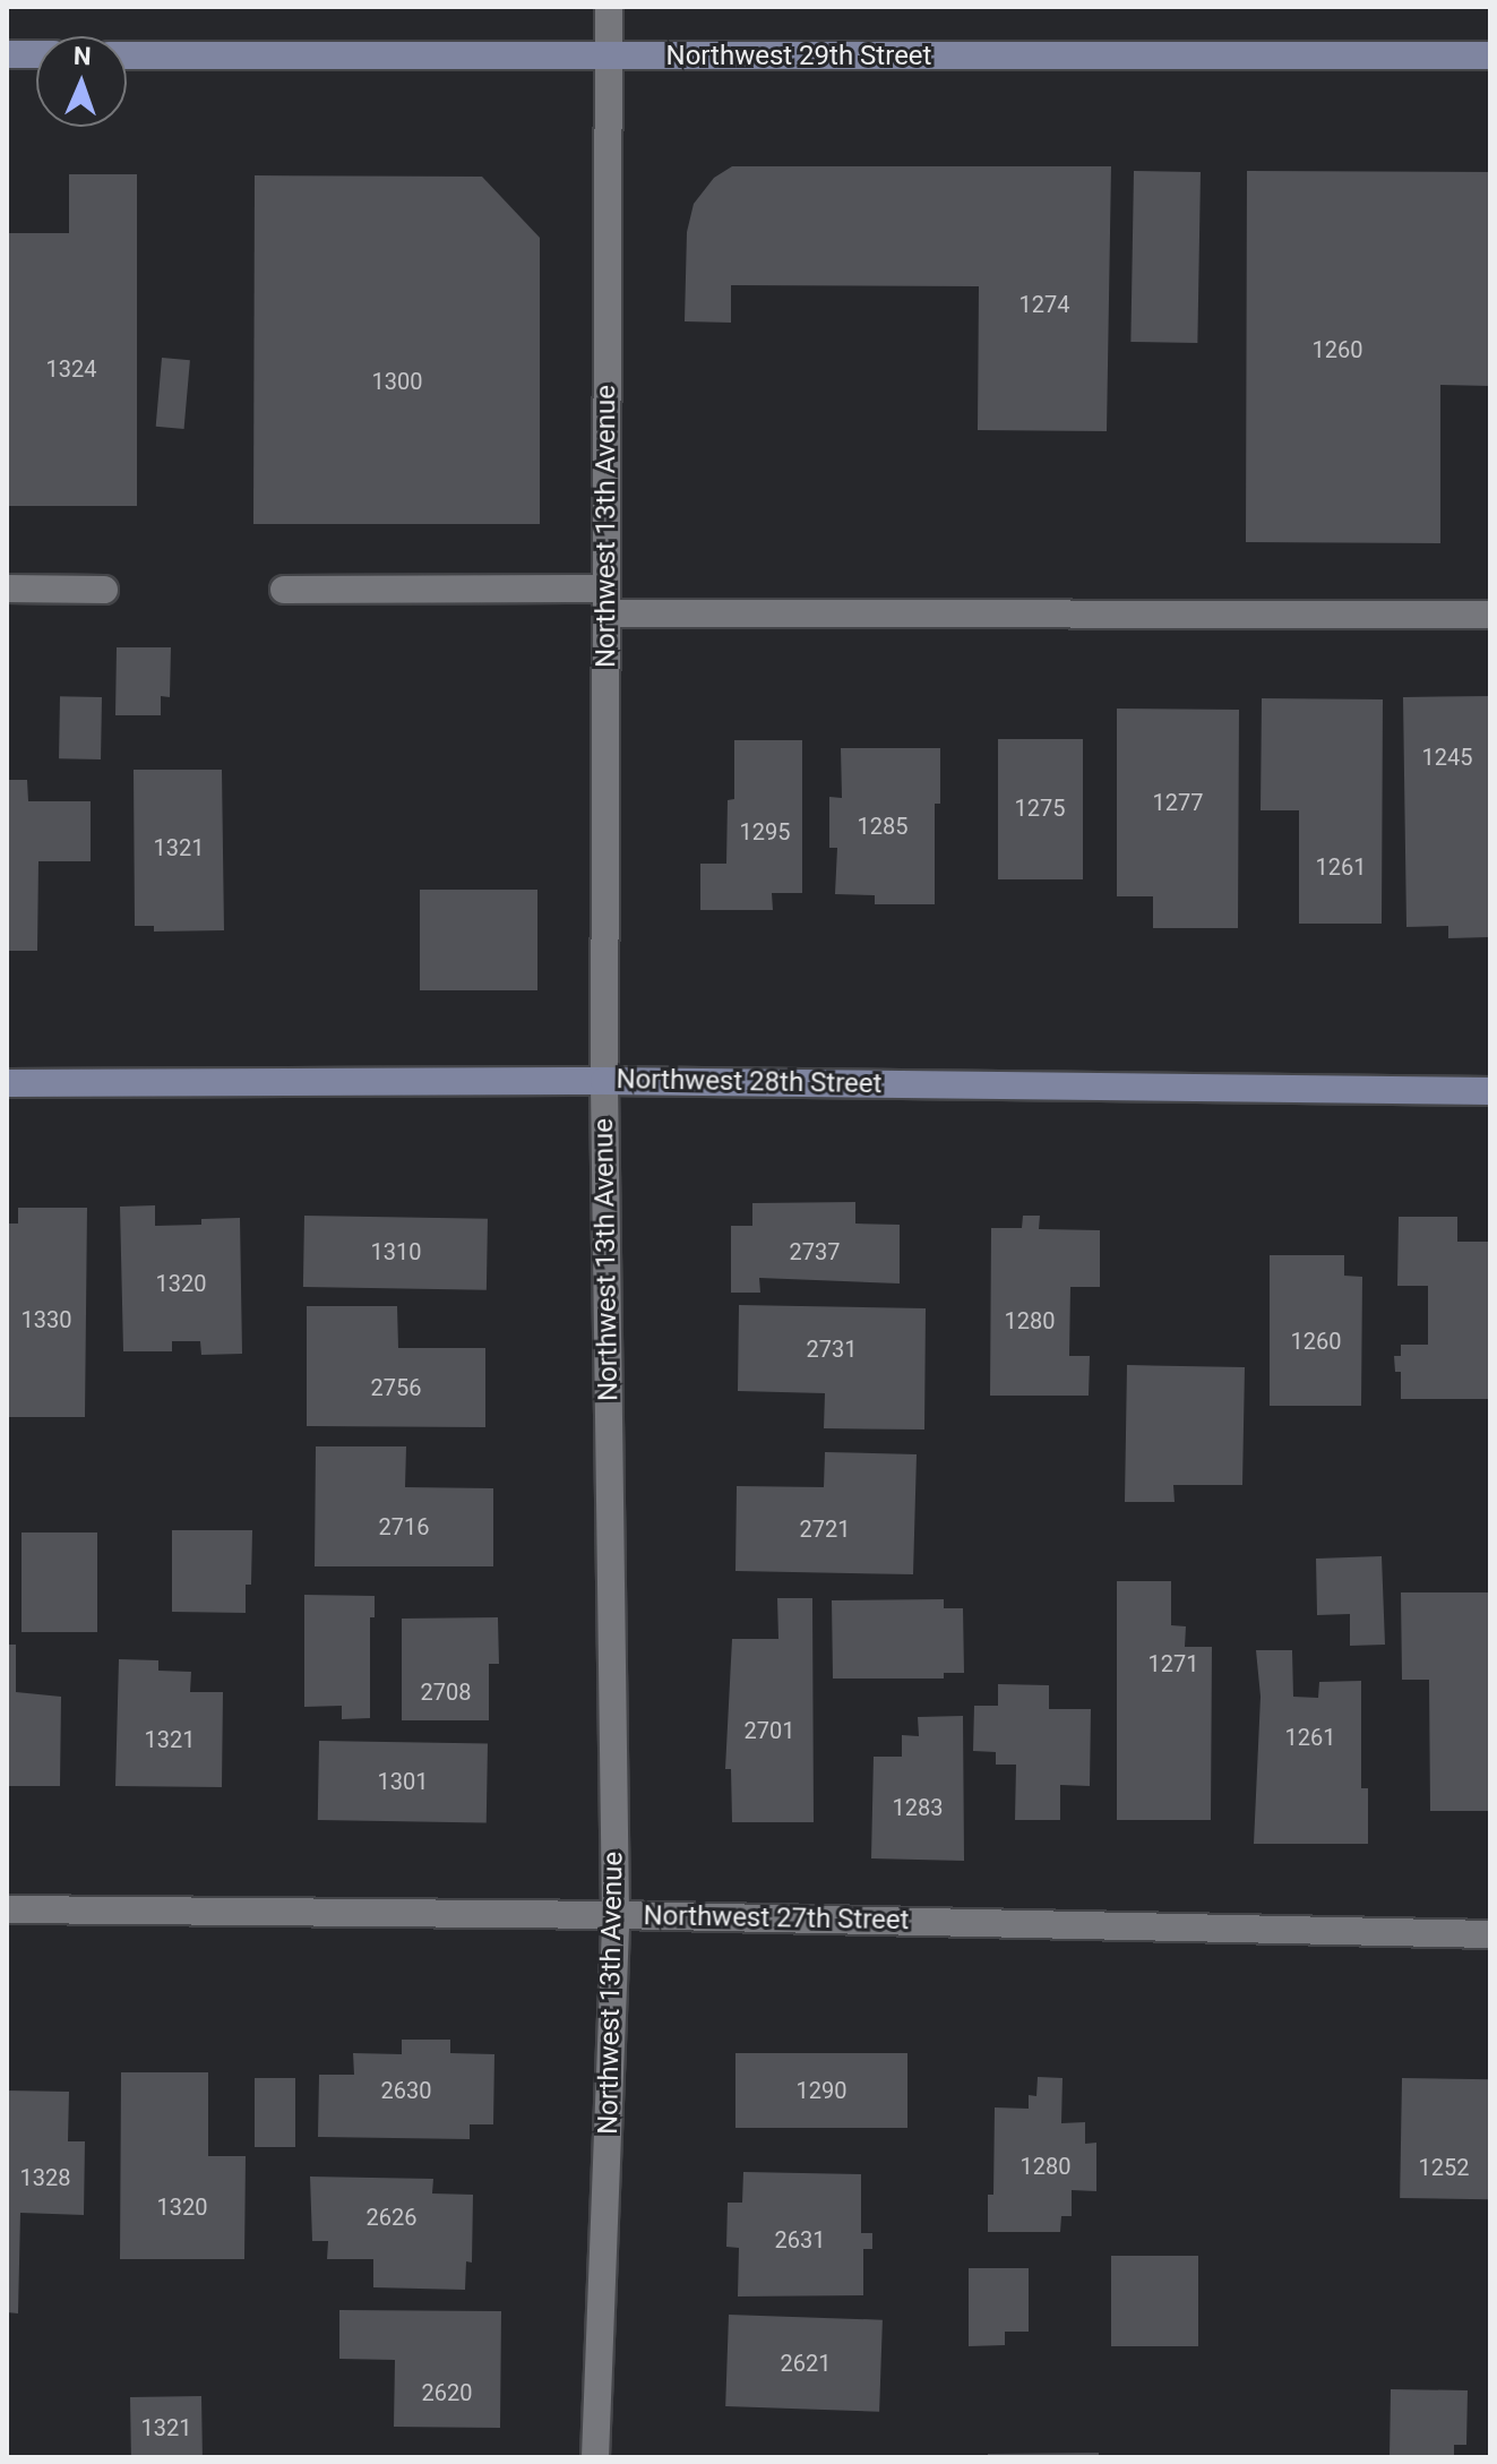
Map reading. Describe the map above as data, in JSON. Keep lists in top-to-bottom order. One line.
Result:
{"streets":{"street":["Northwest 29th Street","Northwest 13th Avenue","Northwest 28th Street","Northwest 27th Street"]},"crossings":[["Northwest 29th Street","Northwest 13th Avenue"],["Northwest 13th Avenue","Northwest 28th Street"],["Northwest 13th Avenue","Northwest 27th Street"]],"house_numbers":["1274","1260","1324","1300","1245","1277","1275","1285","1295","1321","1261","1310","2737","1320","1330","1280","1260","2731","2756","2716","2721","1271","2708","2701","1261","1321","1301","1283","2630","1290","1280","1252","1328","1320","2626","2631","2621","2620","1321"],"north":"top"}
